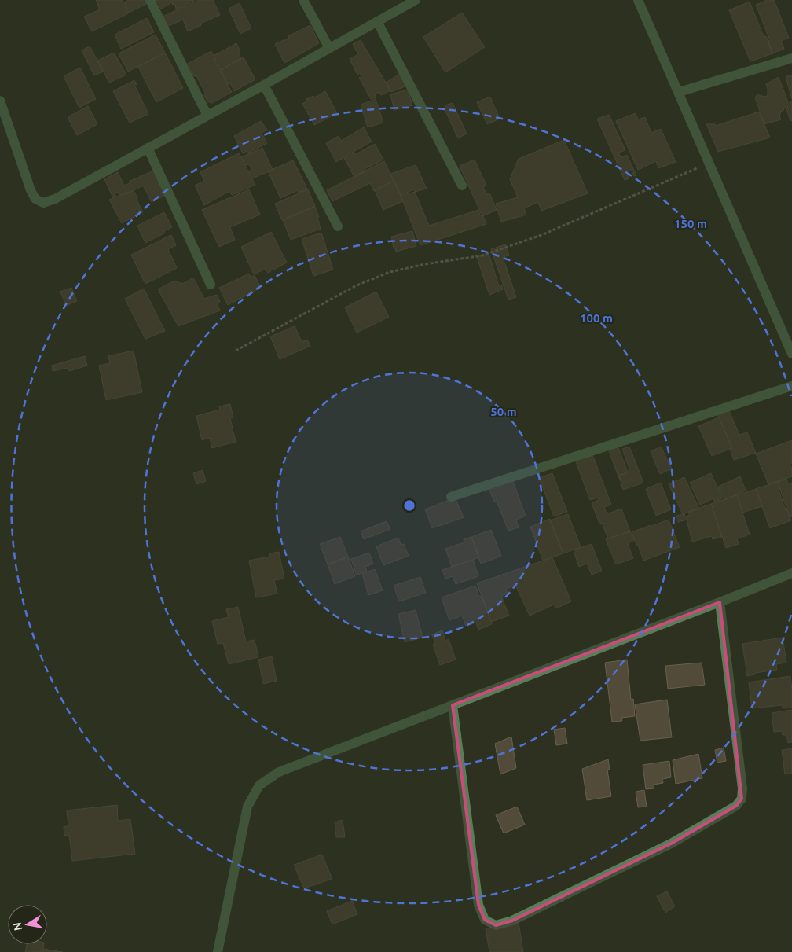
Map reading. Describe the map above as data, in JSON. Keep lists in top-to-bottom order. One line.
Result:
{"north":"left","rings":["150 m","100 m","50 m"]}
